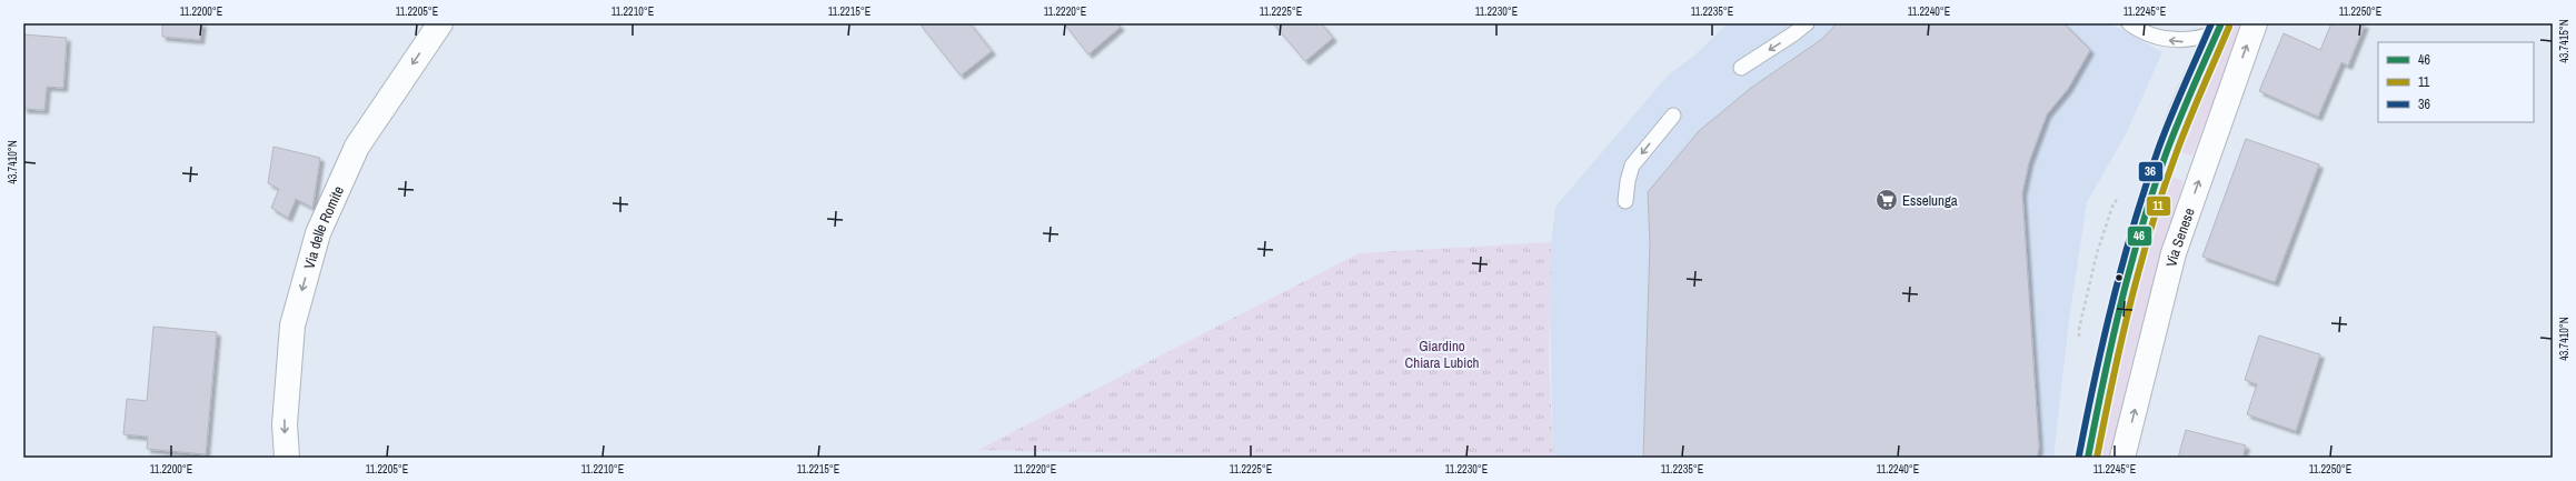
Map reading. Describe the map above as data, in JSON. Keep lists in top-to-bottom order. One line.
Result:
{"streets":{"main road":["Via delle Romite","Via Senese"]},"one_way":["Via delle Romite"],"parks":["Giardino Chiara Lubich"],"places":{"supermarket":["Esselunga"]},"lines":["transit line 46","transit line 36","transit line 11"],"legend":["46","11","36"],"coordinates":["11.2200°E","11.2205°E","11.2210°E","11.2215°E","11.2220°E","11.2225°E","11.2230°E","11.2235°E","11.2240°E","11.2245°E","11.2250°E","43.7415°N","43.7410°N"]}
